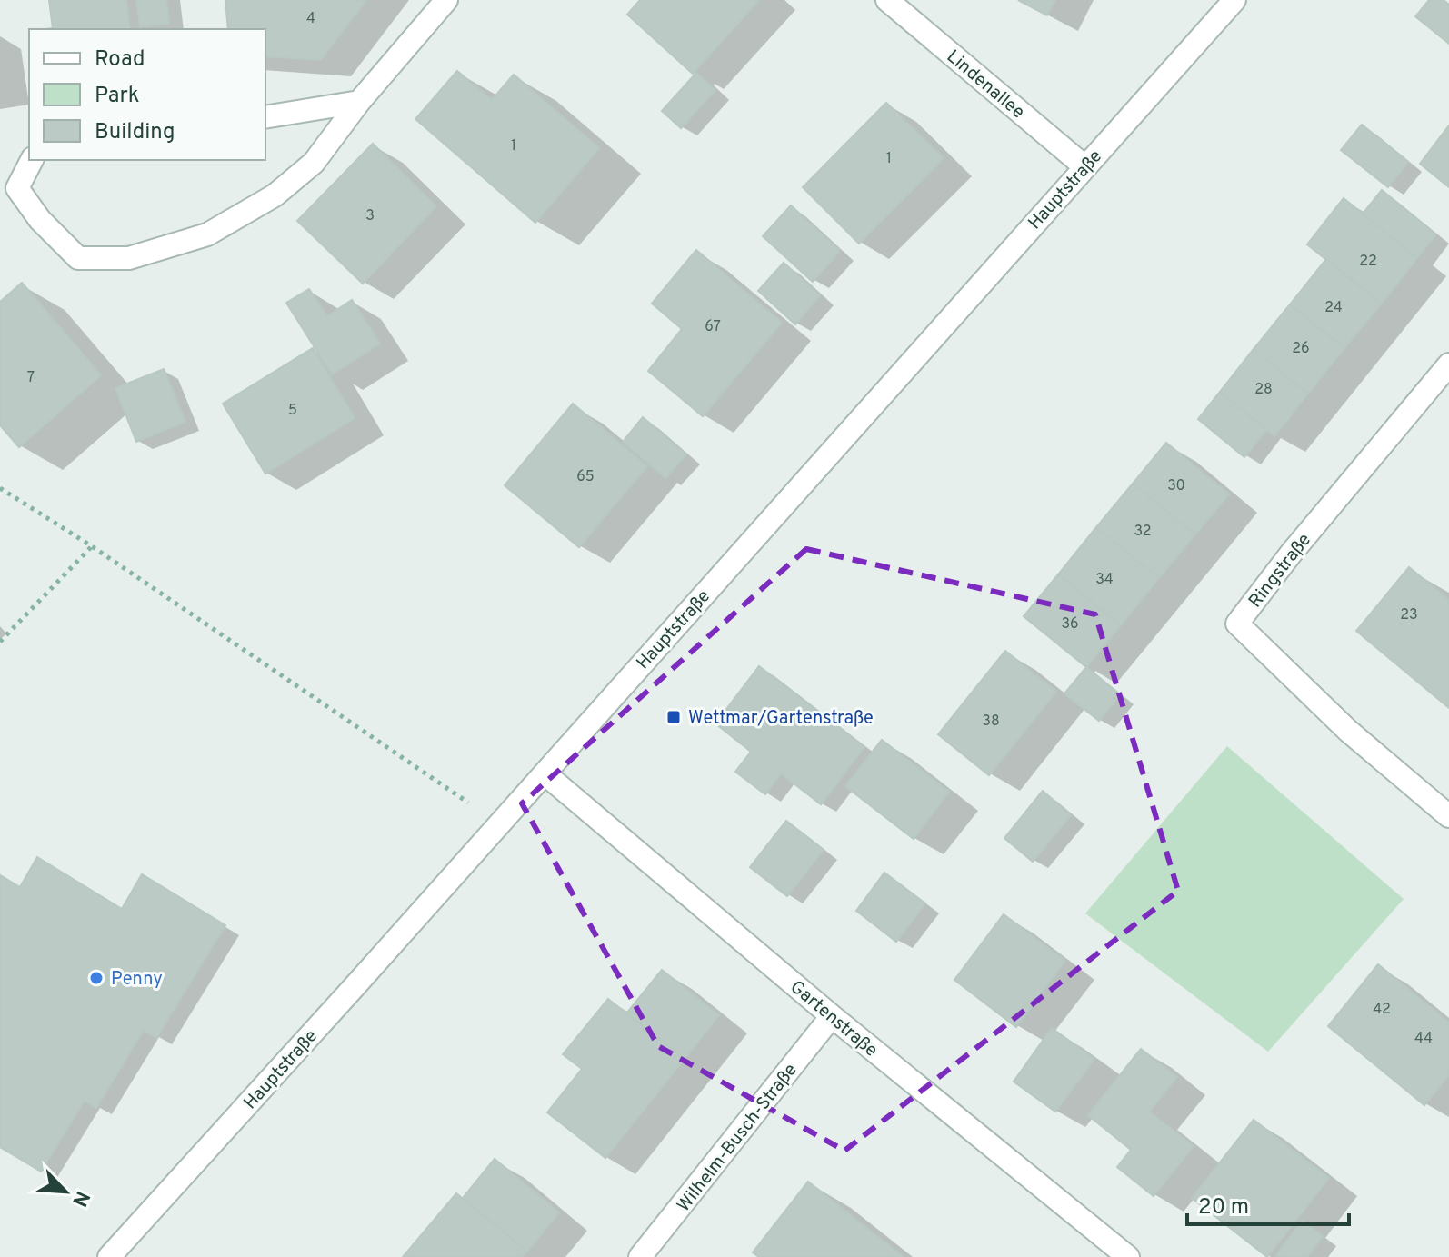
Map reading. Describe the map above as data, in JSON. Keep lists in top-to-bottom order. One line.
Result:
{"streets":{"street":["Lindenallee","Hauptstraße","Ringstraße","Gartenstraße","Wilhelm-Busch-Straße"]},"crossings":[["Lindenallee","Hauptstraße"],["Hauptstraße","Gartenstraße"],["Gartenstraße","Wilhelm-Busch-Straße"]],"places":{"transit":["Wettmar/Gartenstraße"],"other":["Penny"]},"house_numbers":["4","1","1","3","22","24","67","26","7","28","5","65","30","32","34","23","36","38","42","44"],"legend":["Road","Park","Building"],"scale_bar":"20 m","north":"bottom right"}
